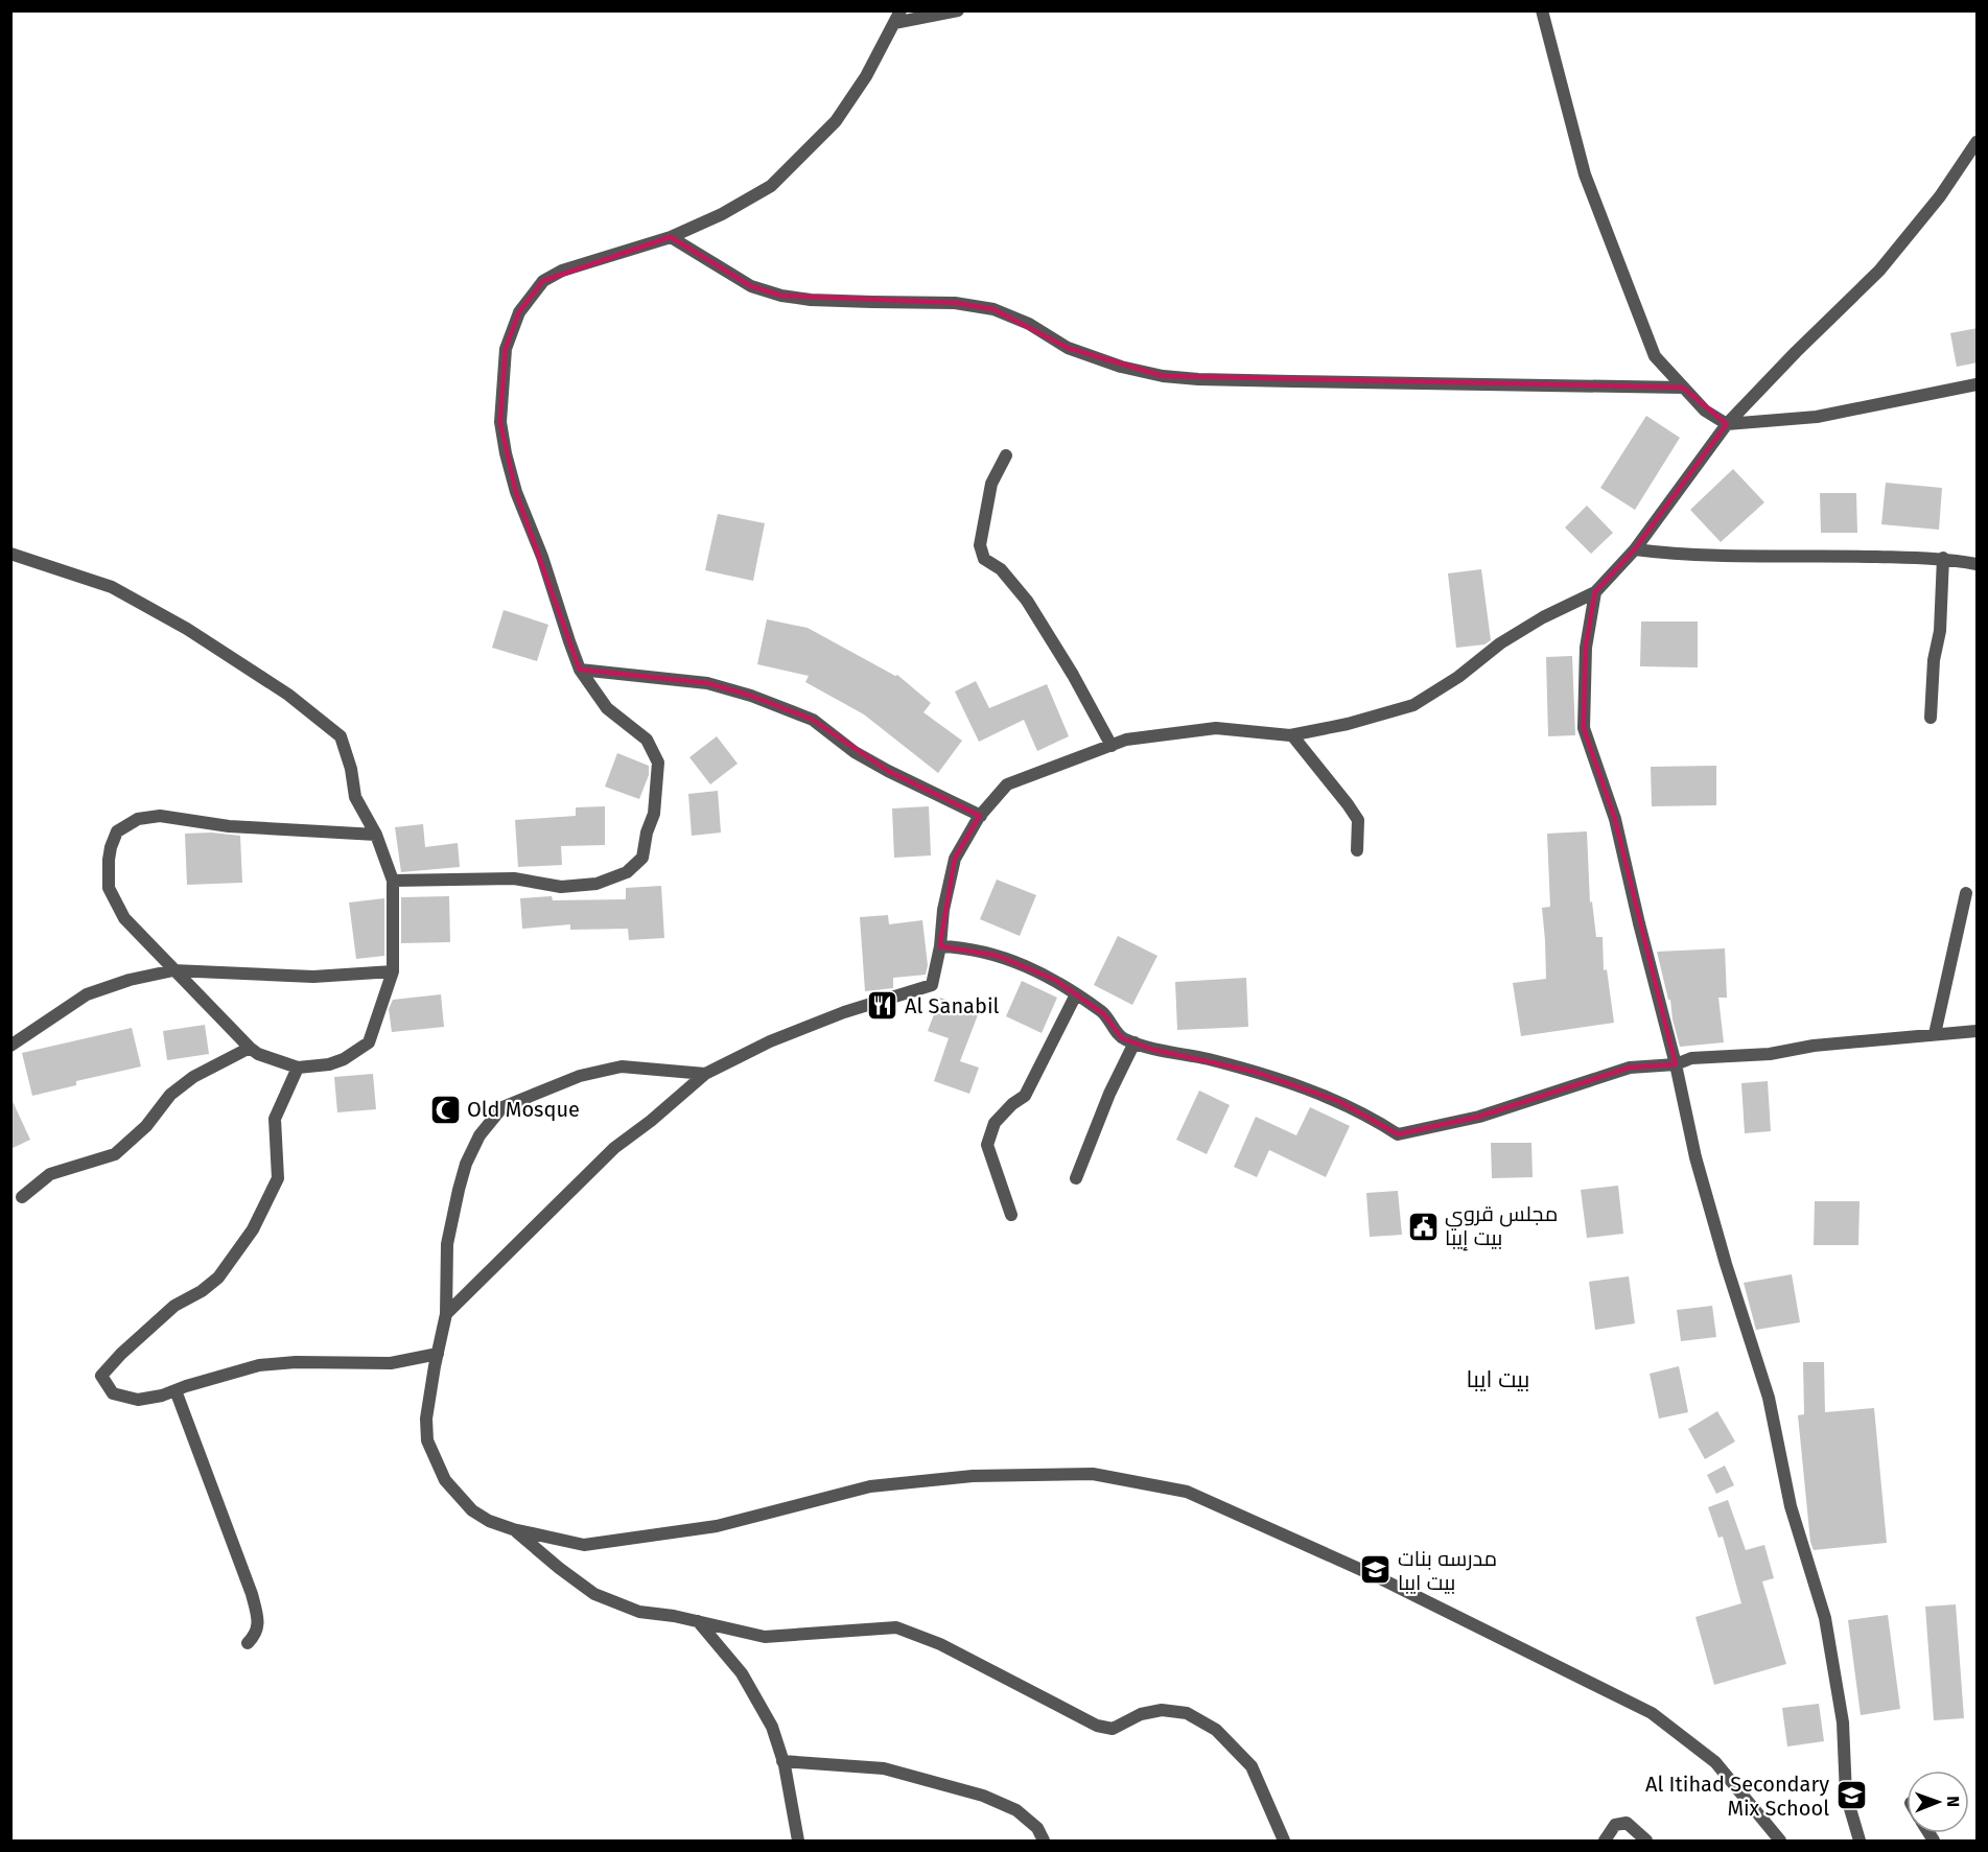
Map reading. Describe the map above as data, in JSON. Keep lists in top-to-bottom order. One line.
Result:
{"districts":["بيت ايبا"],"places":{"restaurant":["Al Sanabil"],"mosque":["Old Mosque"],"public building":["مجلس قروي بيت إيبا"],"school or university":["مدرسه بنات بيت ايبا","Al Itihad Secondary Mix School"]},"north":"right"}
